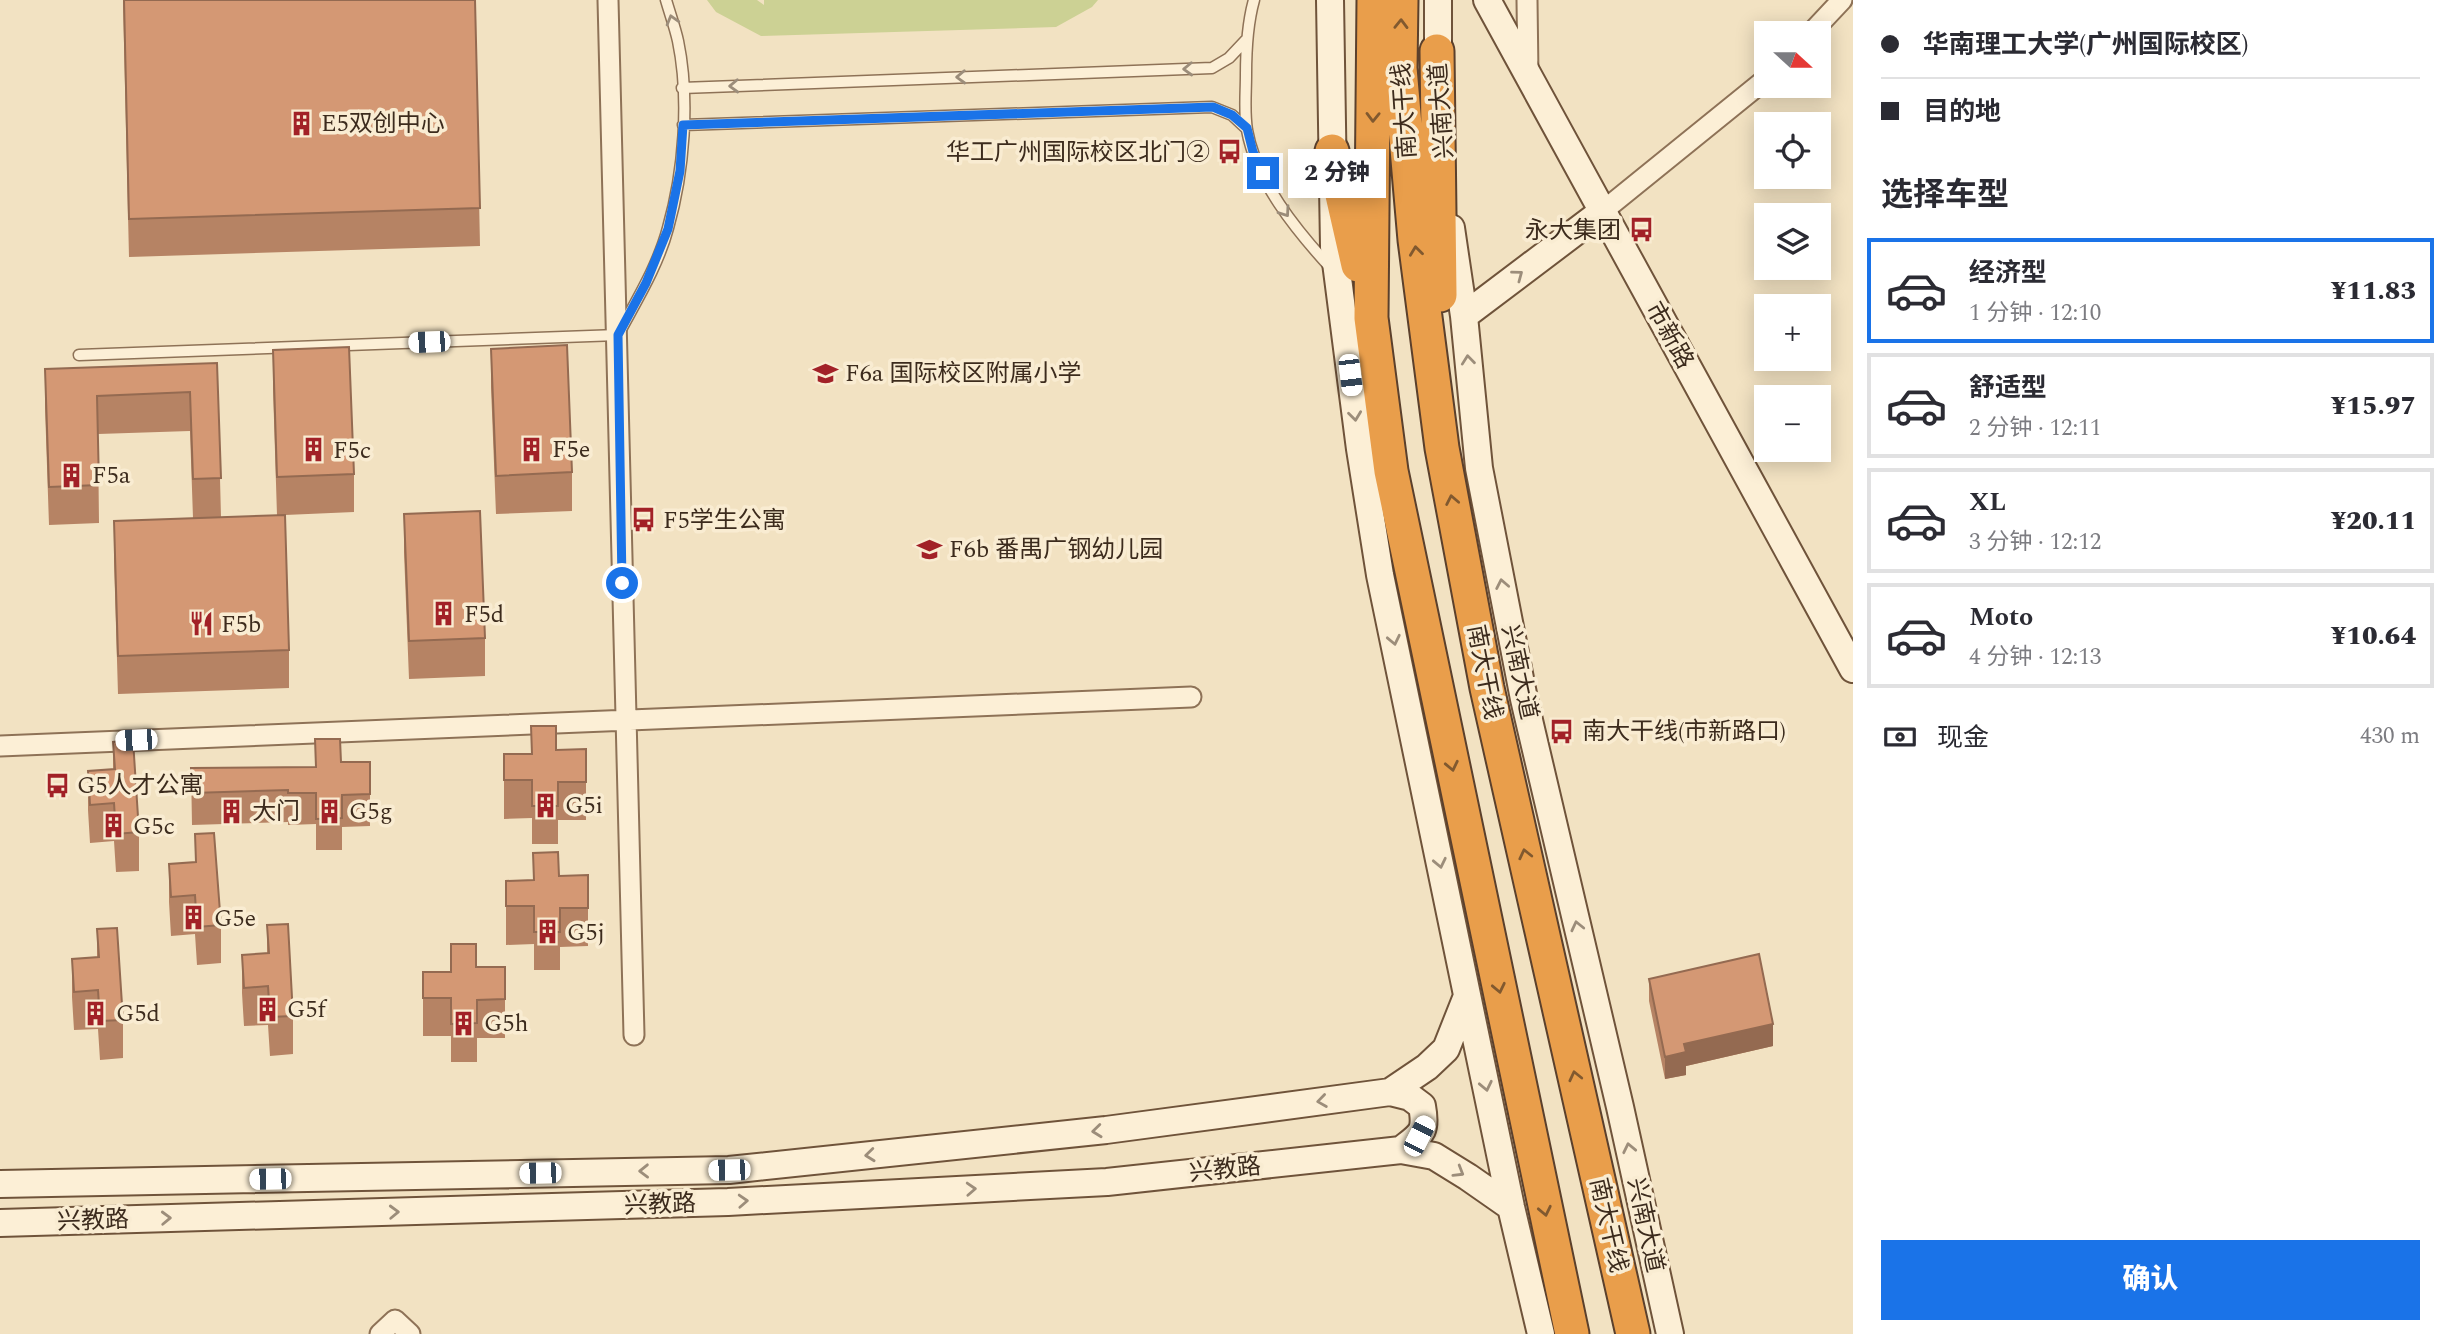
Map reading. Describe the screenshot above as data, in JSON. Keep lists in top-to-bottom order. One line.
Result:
{"streets":{"highway":["南大干线"],"street":["兴南大道","市新路","兴教路"]},"places":{"building":["E5双创中心","F5e","F5c","F5a","F5d","G5i","大门","G5g","G5c","G5e","G5j","G5f","G5d","G5h"],"bus stop":["华工广州国际校区北门②","永大集团","F5学生公寓","南大干线(市新路口)","G5人才公寓"],"school or university":["F6a 国际校区附属小学","F6b 番禺广钢幼儿园"],"restaurant":["F5b"]},"north":"right","page":{"banner":["华南理工大学(广州国际校区)","目的地"],"map_buttons":["+","−"],"bubble":"2 分钟","heading":"选择车型","list":[{"name":"经济型","note":"1 分钟 · 12:10","value":"¥11.83"},{"name":"舒适型","note":"2 分钟 · 12:11","value":"¥15.97"},{"name":"XL","note":"3 分钟 · 12:12","value":"¥20.11"},{"name":"Moto","note":"4 分钟 · 12:13","value":"¥10.64"}],"pay":["现金","430 m"],"buttons":"确认"}}
